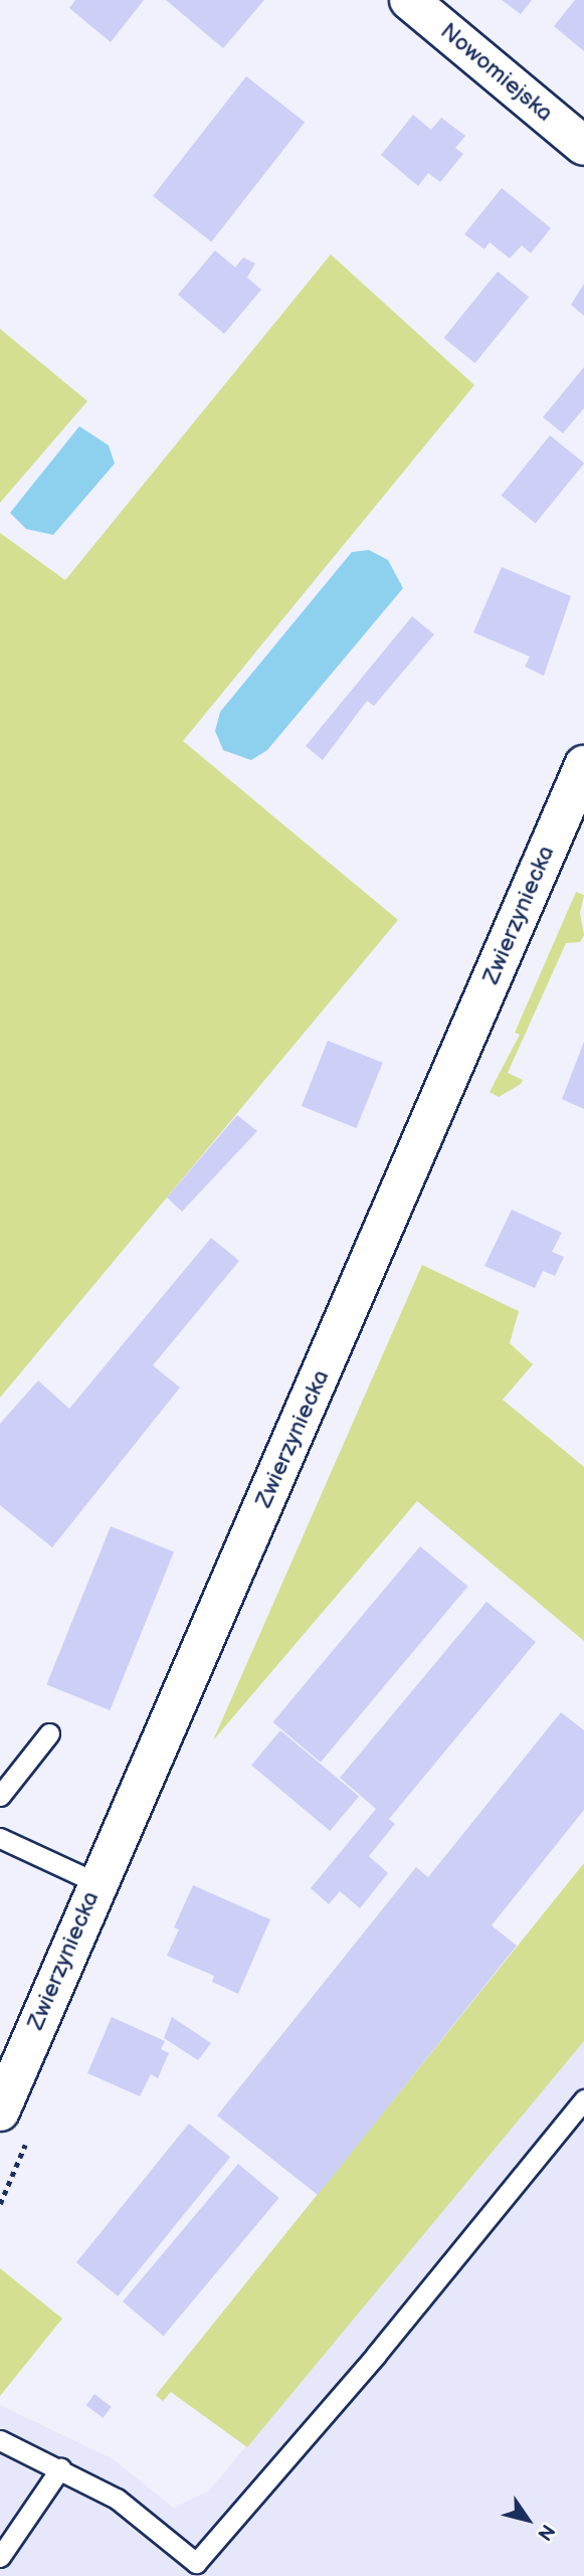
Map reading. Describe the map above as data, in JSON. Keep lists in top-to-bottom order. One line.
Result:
{"streets":{"street":["Nowomiejska","Zwierzyniecka"]},"north":"bottom right"}
